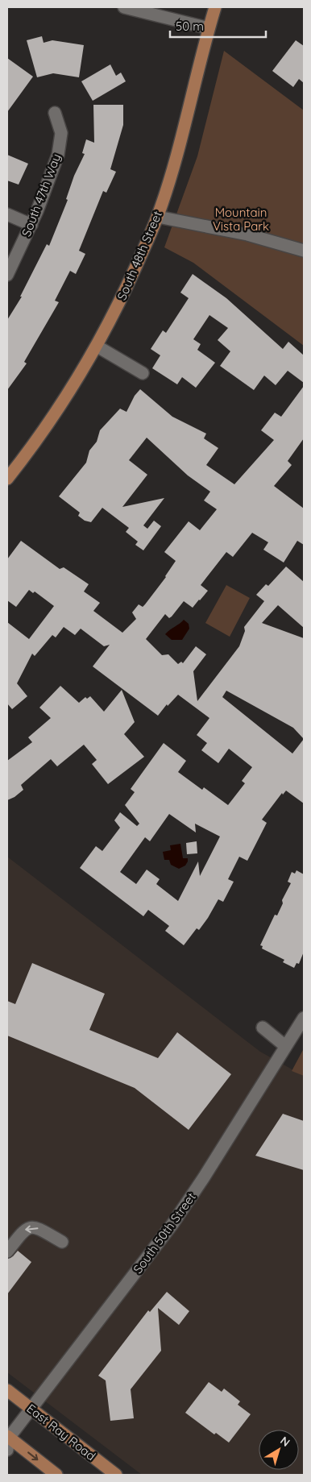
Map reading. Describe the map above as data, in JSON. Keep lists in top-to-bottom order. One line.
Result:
{"streets":{"main road":["South 48th Street","East Ray Road"],"street":["South 47th Way","South 50th Street"]},"crossings":[["South 50th Street","East Ray Road"]],"parks":["Mountain Vista Park"],"scale_bar":"50 m","north":"top right"}
